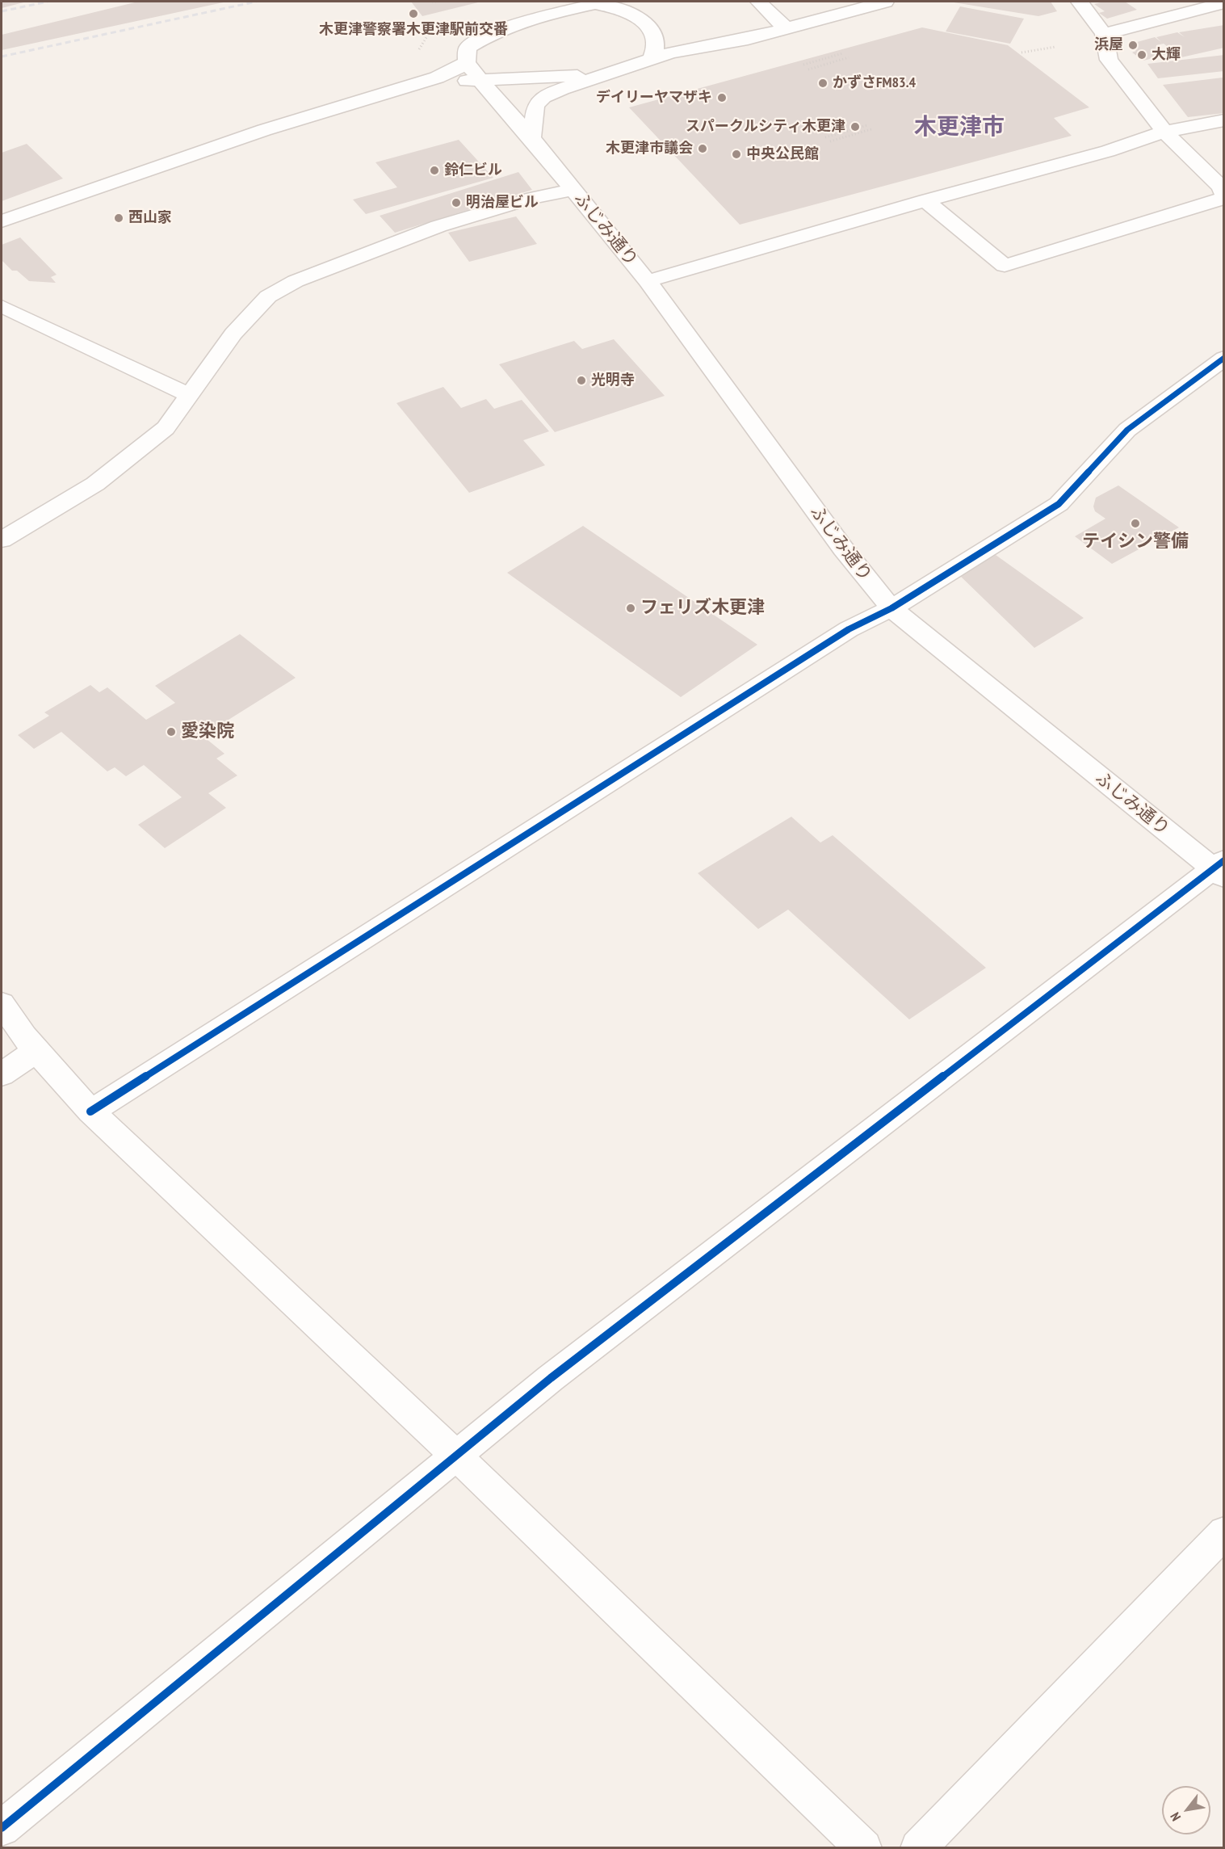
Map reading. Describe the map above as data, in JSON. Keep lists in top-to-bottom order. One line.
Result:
{"streets":{"street":["ふじみ通り"]},"districts":["木更津市"],"places":["木更津警察署木更津駅前交番","浜屋","大輝","かずさFM83.4","デイリーヤマザキ","スパークルシティ木更津","木更津市議会","中央公民館","鈴仁ビル","明治屋ビル","西山家","光明寺","テイシン警備","フェリズ木更津","愛染院"],"north":"bottom left"}
